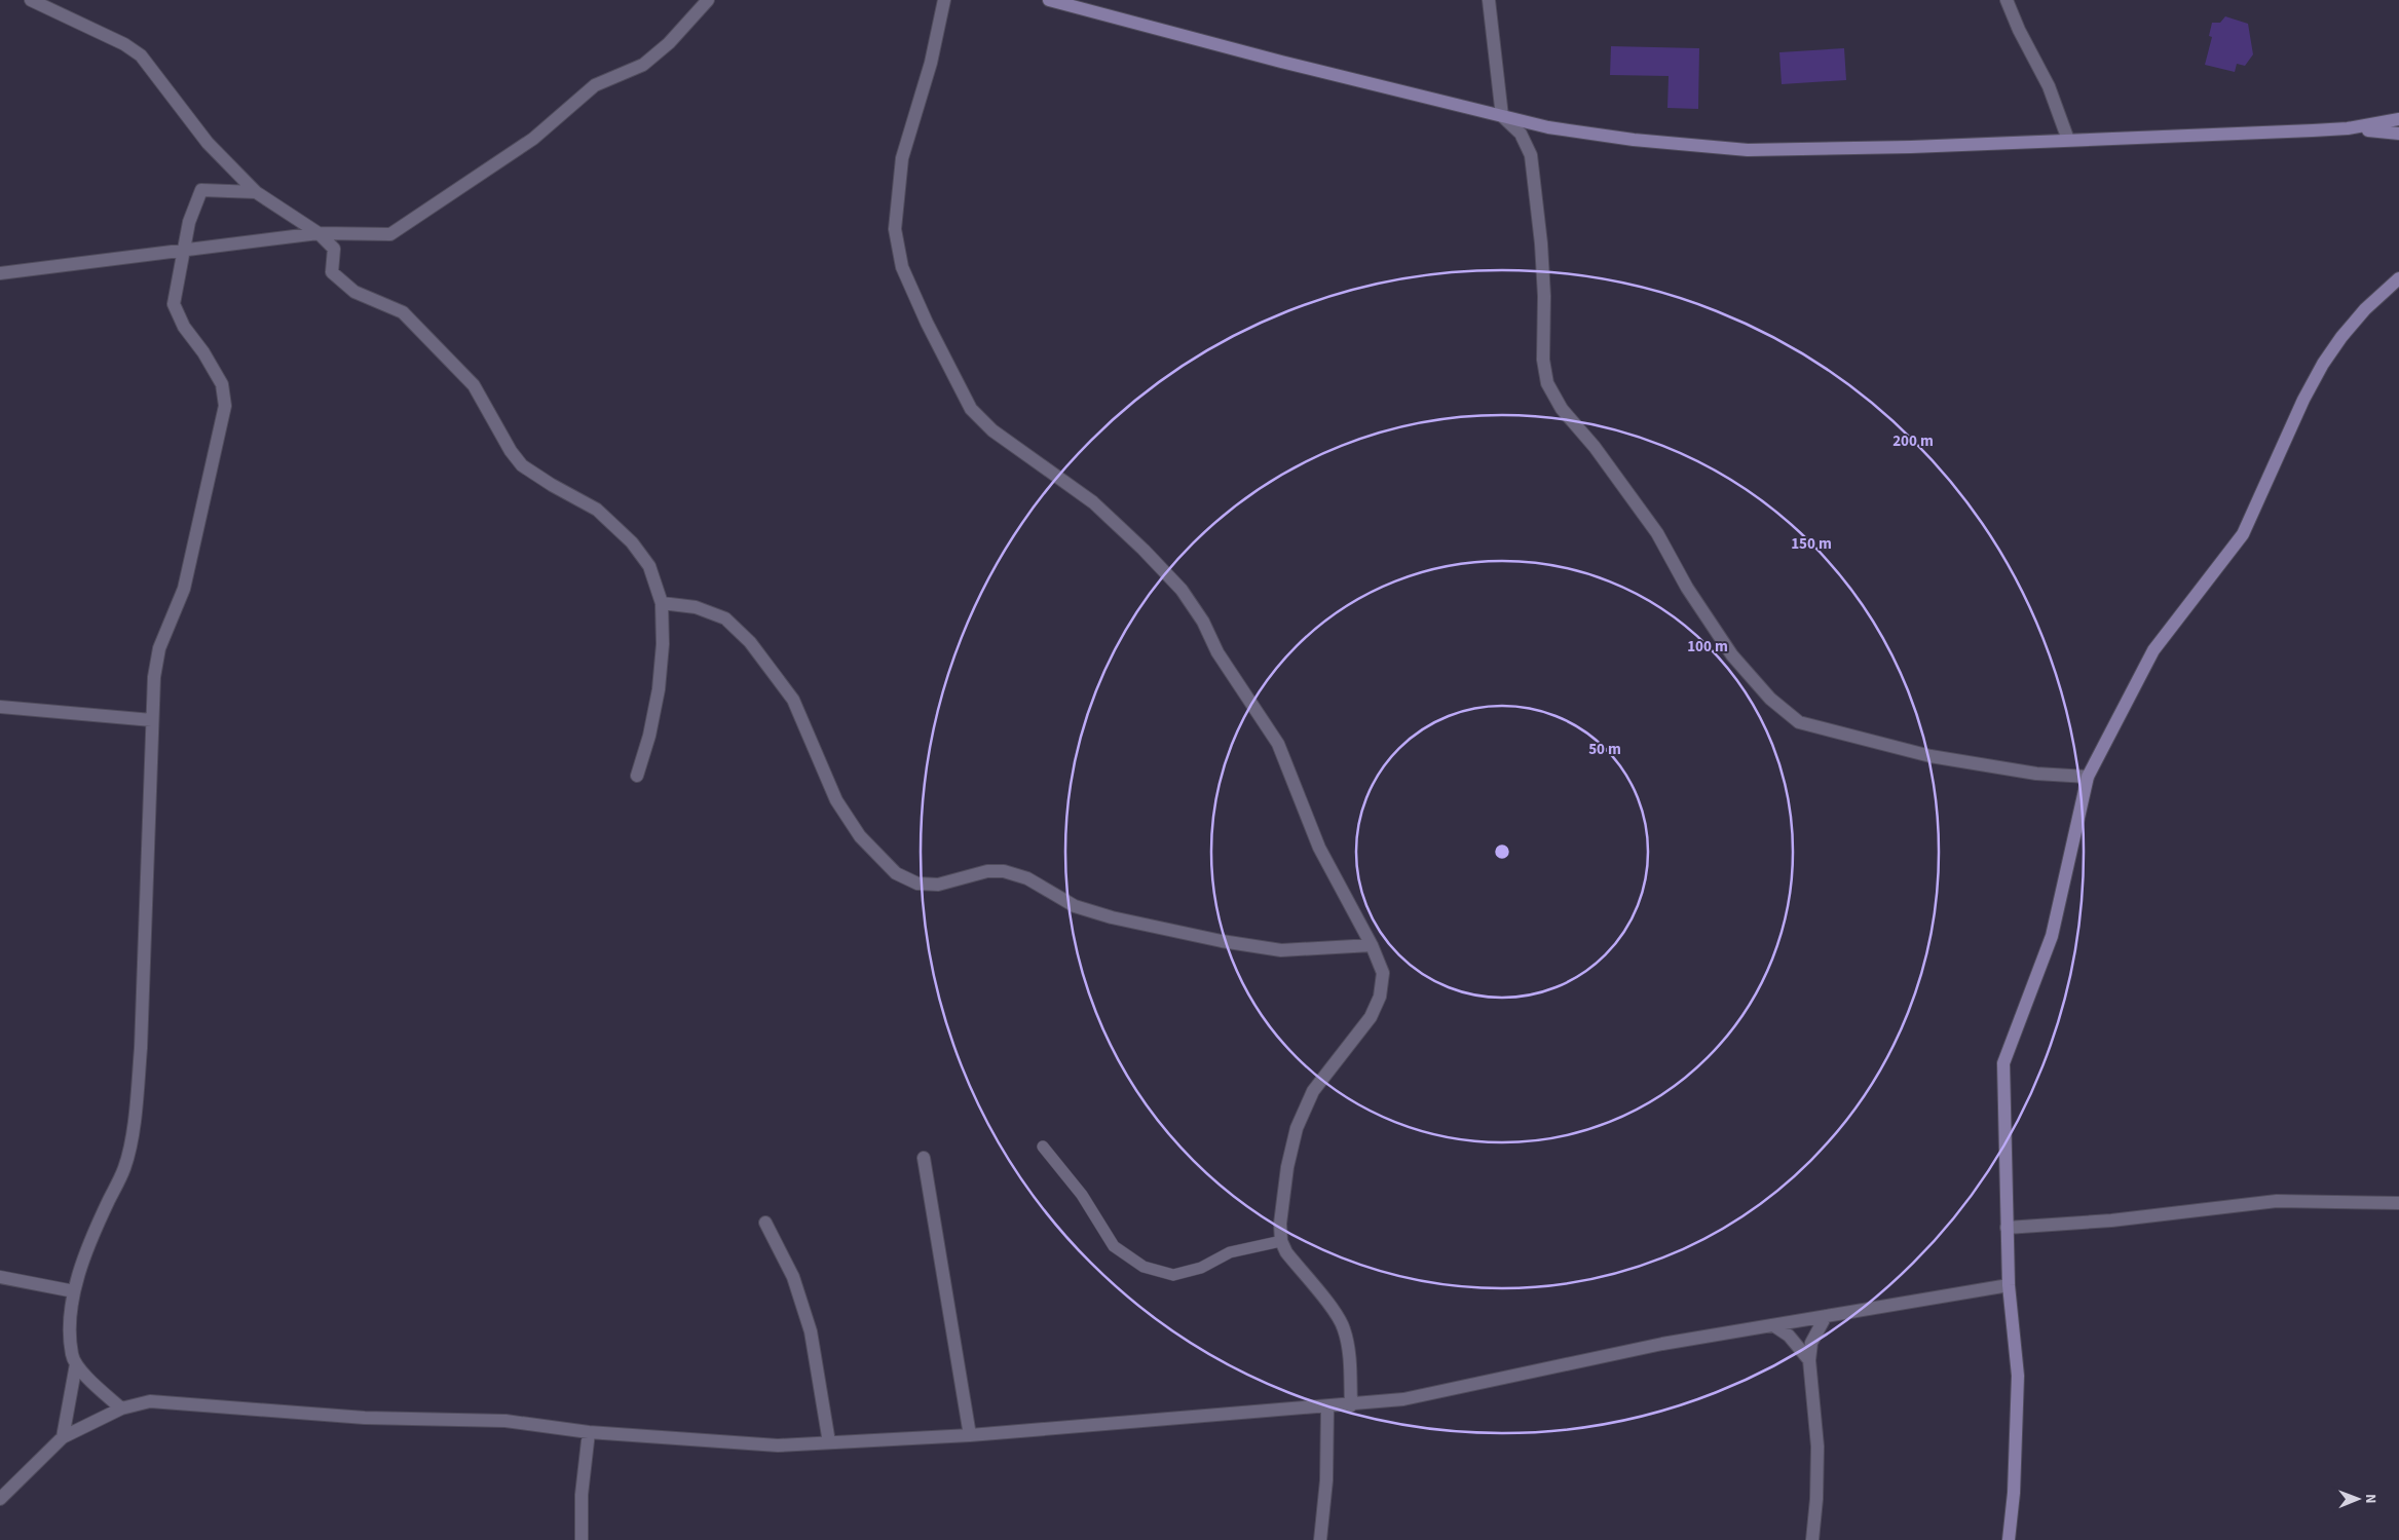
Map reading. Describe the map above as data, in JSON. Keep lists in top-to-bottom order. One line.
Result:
{"north":"right","rings":["200 m","150 m","100 m","50 m"]}
